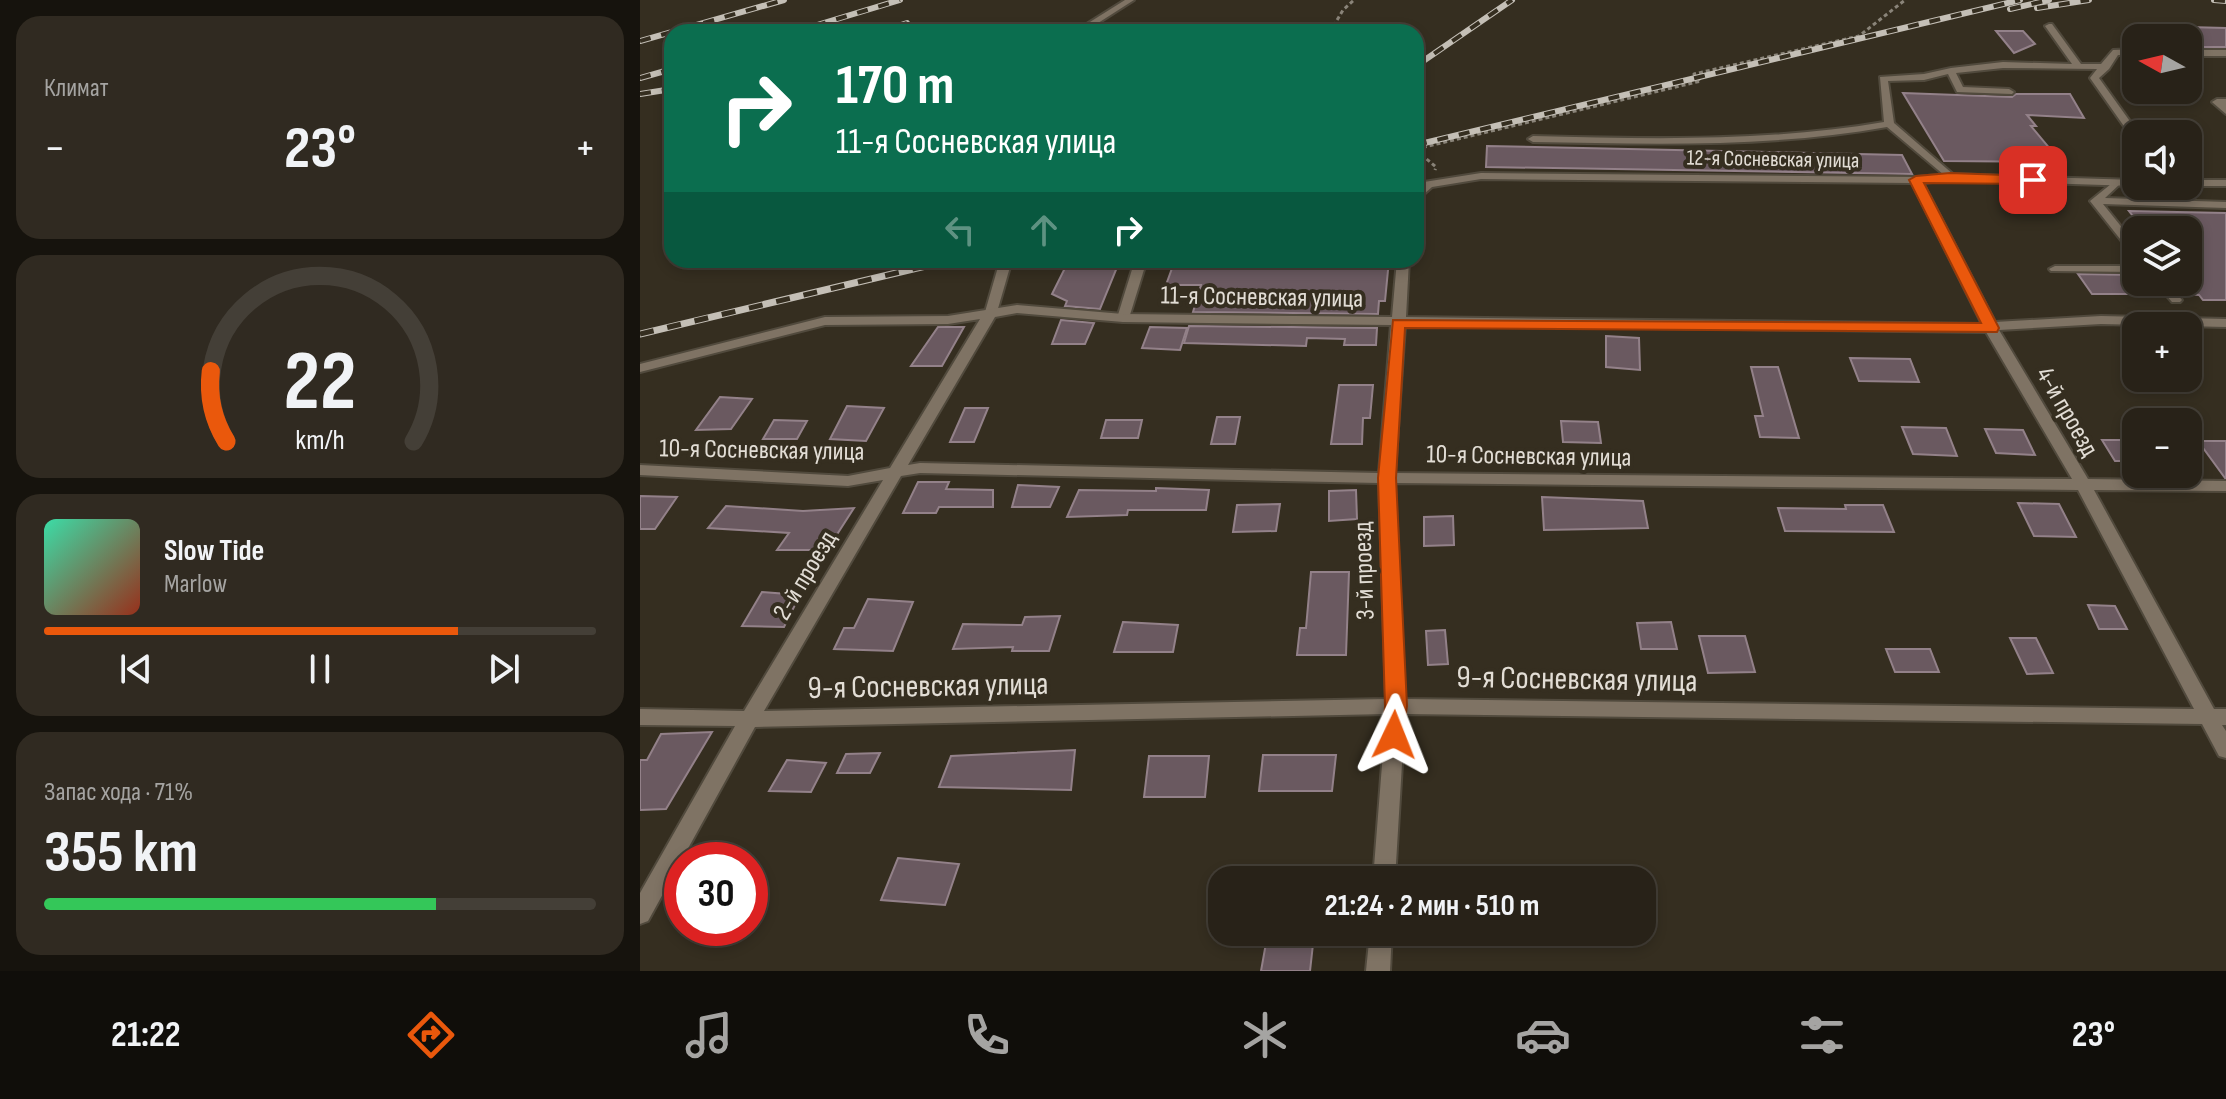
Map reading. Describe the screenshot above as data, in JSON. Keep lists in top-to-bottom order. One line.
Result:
{"streets":{"street":["12-я Сосневская улица","11-я Сосневская улица","4-й проезд","10-я Сосневская улица","3-й проезд","2-й проезд","9-я Сосневская улица"]},"crossings":[["12-я Сосневская улица","4-й проезд"],["11-я Сосневская улица","4-й проезд"],["11-я Сосневская улица","3-й проезд"],["11-я Сосневская улица","2-й проезд"],["4-й проезд","10-я Сосневская улица"],["4-й проезд","9-я Сосневская улица"],["10-я Сосневская улица","3-й проезд"],["10-я Сосневская улица","2-й проезд"],["3-й проезд","9-я Сосневская улица"],["2-й проезд","9-я Сосневская улица"]],"north":"left","page":{"tile":["Климат",["Запас хода · 71%","355 km"]],"map_buttons":["+","−"],"turn":["170 m","11-я Сосневская улица"],"heat":["−","23°","+"],"song":["Slow Tide","Marlow"],"limit":"30","trip":"21:24 · 2 мин · 510 m","tabs":["21:22","23°"],"gauge":["22","km/h"]}}
